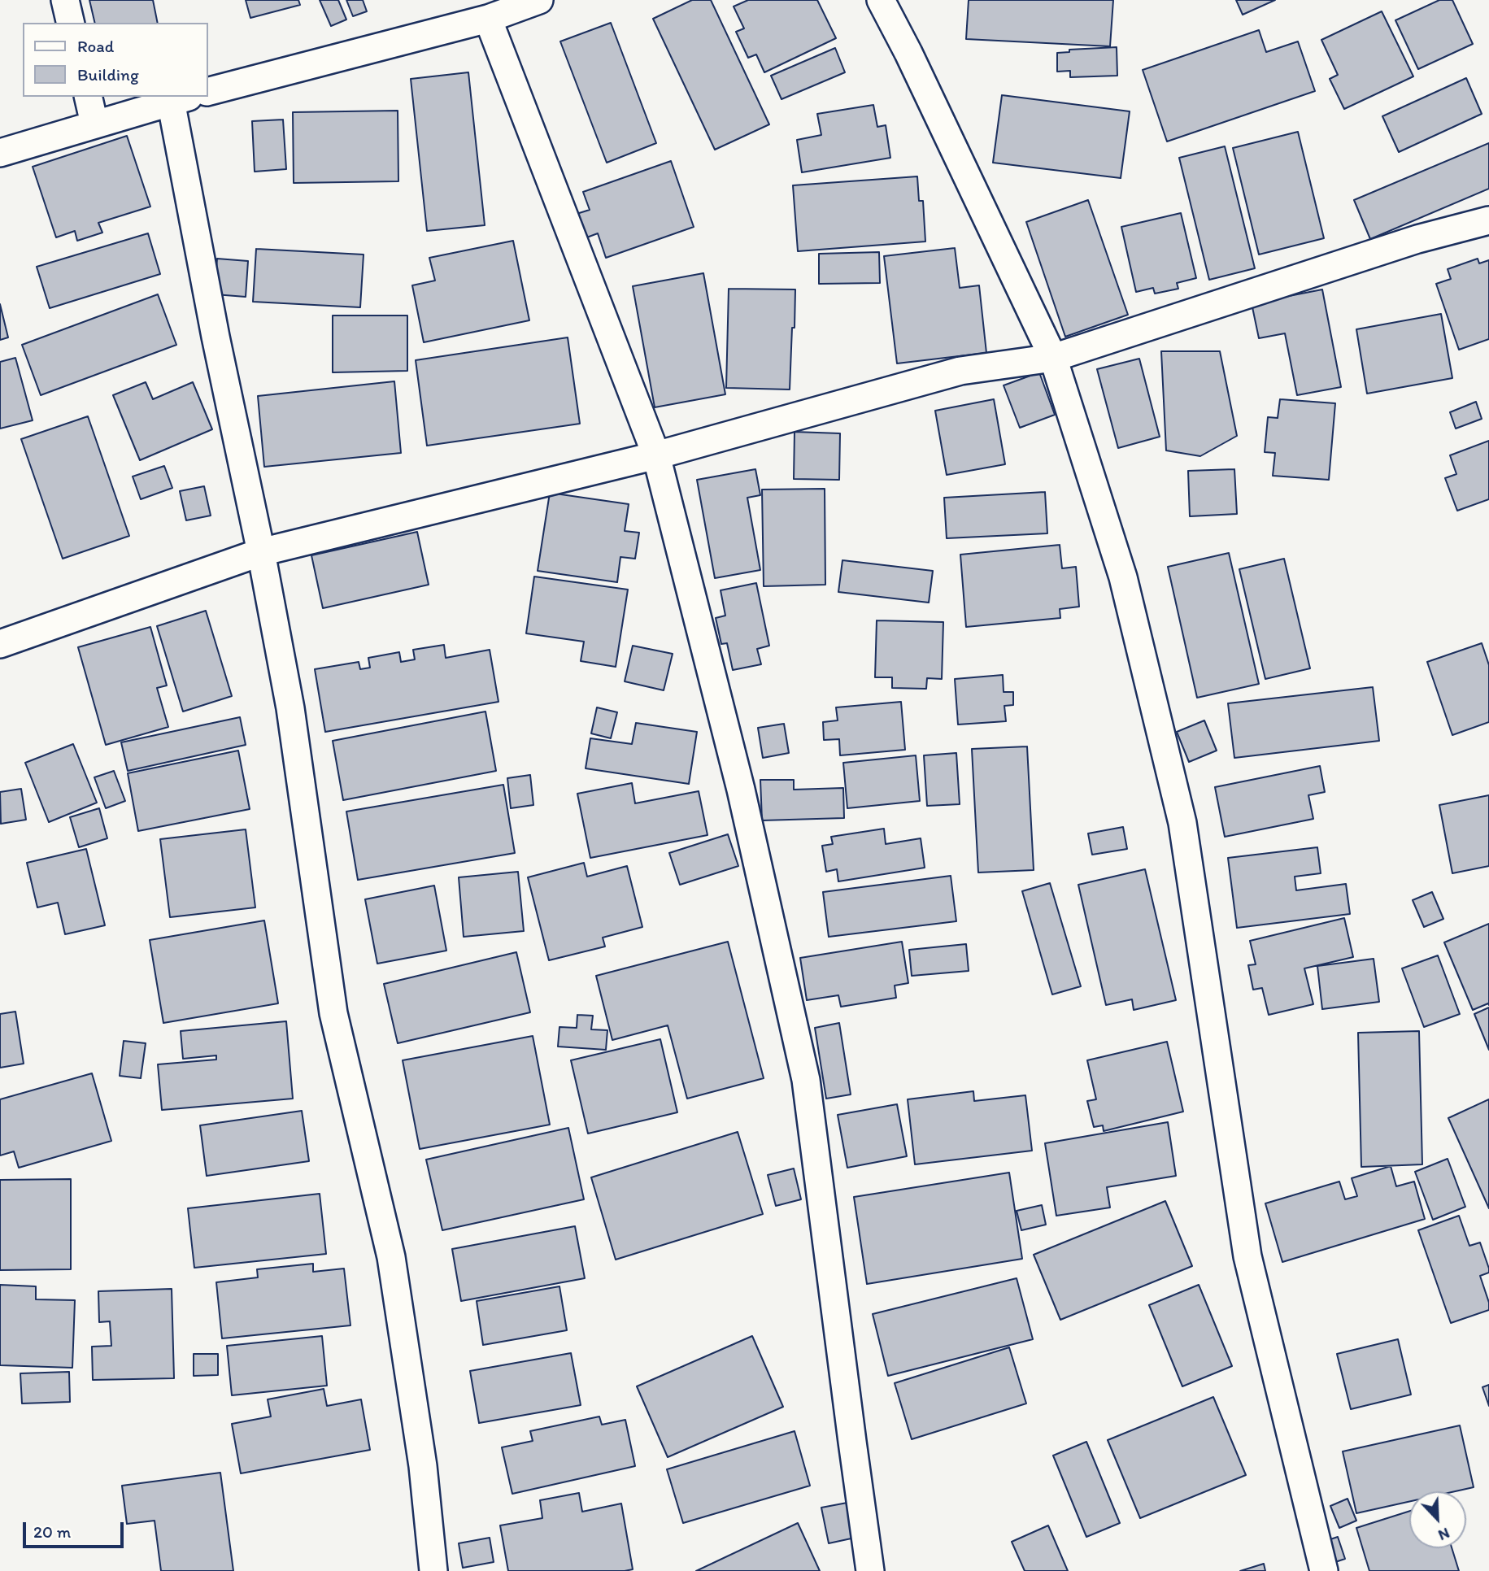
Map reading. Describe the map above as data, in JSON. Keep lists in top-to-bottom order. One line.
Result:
{"legend":["Road","Building"],"scale_bar":"20 m","north":"bottom right"}
